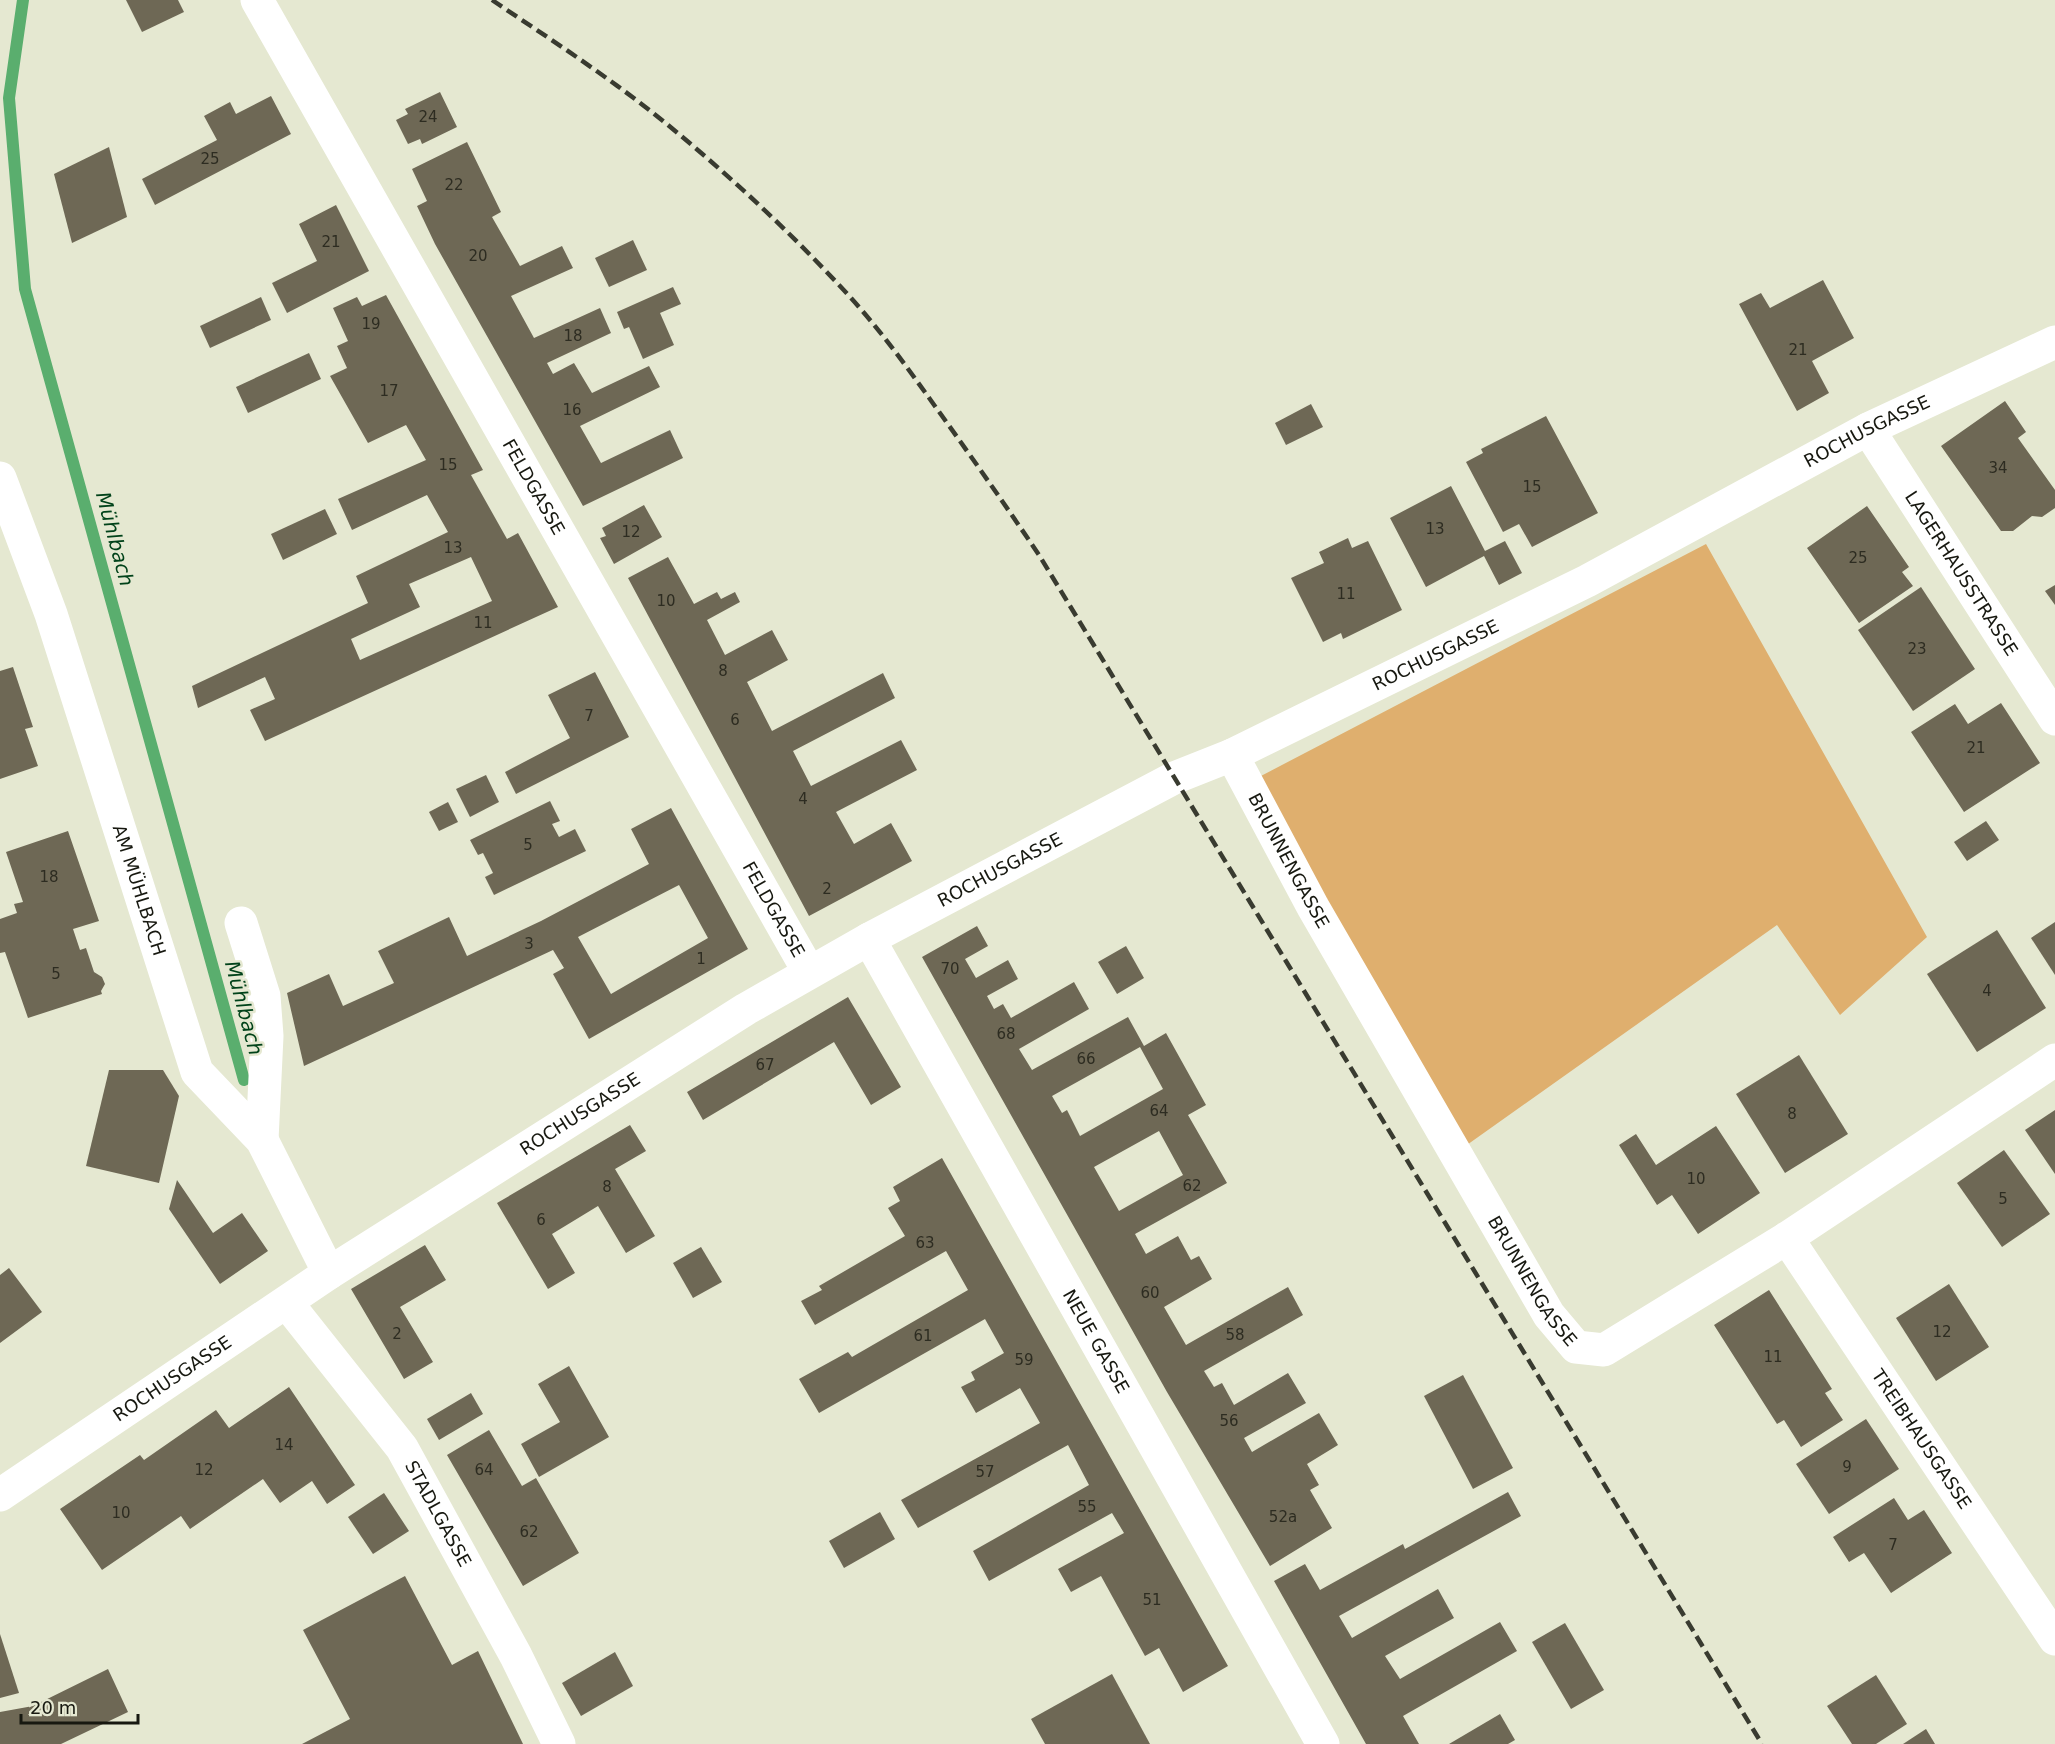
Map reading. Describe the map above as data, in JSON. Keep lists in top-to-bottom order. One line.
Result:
{"streets":{"street":["ROCHUSGASSE","FELDGASSE","LAGERHAUSSTRASSE","BRUNNENGASSE","AM MÜHLBACH","NEUE GASSE","TREIBHAUSGASSE","STADLGASSE"]},"crossings":[["ROCHUSGASSE","FELDGASSE"],["ROCHUSGASSE","LAGERHAUSSTRASSE"],["ROCHUSGASSE","BRUNNENGASSE"],["ROCHUSGASSE","AM MÜHLBACH"],["ROCHUSGASSE","NEUE GASSE"],["ROCHUSGASSE","STADLGASSE"],["BRUNNENGASSE","TREIBHAUSGASSE"]],"water":["Mühlbach"],"house_numbers":["24","25","22","21","20","19","18","21","17","16","15","34","15","13","12","13","25","11","10","11","23","8","7","6","21","4","5","18","2","3","1","70","5","4","68","66","67","64","8","10","62","8","5","6","63","60","12","2","58","61","11","59","56","14","9","12","64","57","55","10","52a","62","7","51"],"scale_bar":"20 m"}
